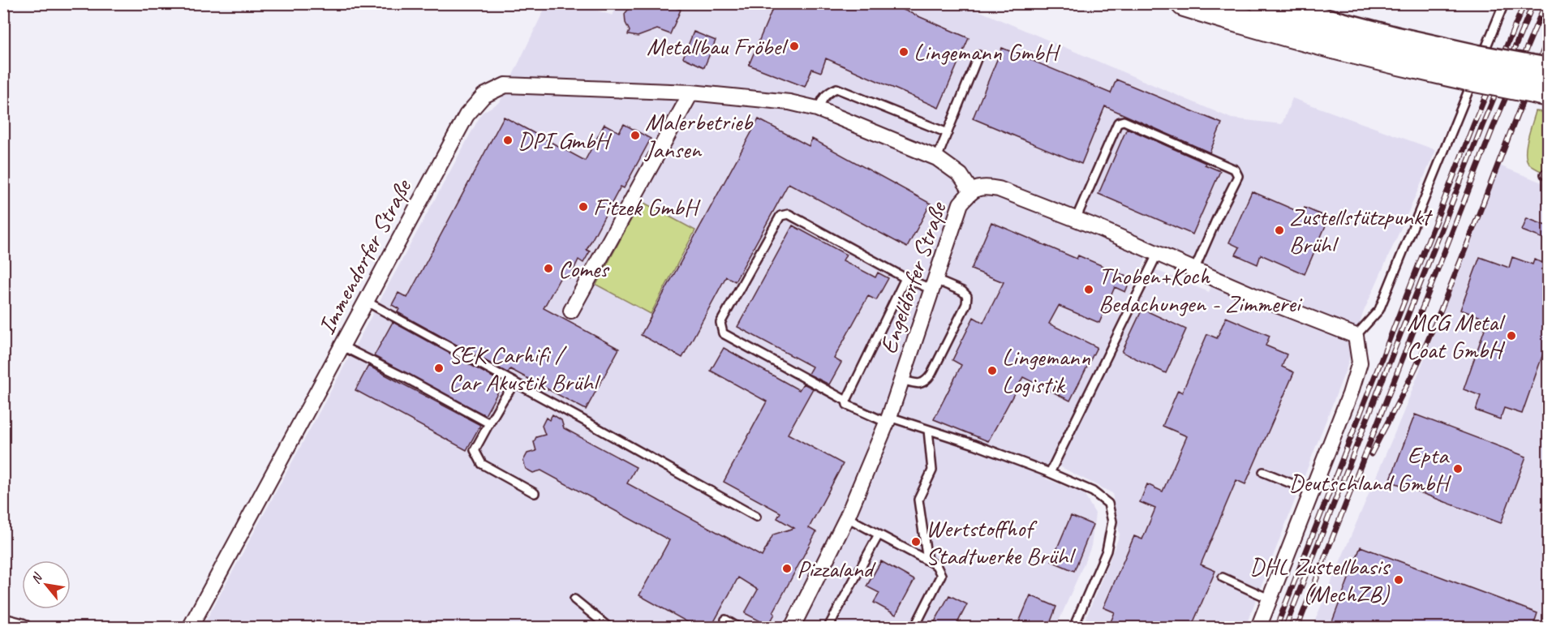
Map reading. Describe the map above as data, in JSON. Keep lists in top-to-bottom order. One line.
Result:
{"streets":{"street":["Immendorfer Straße","Engeldorfer Straße"]},"crossings":[["Immendorfer Straße","Engeldorfer Straße"]],"places":["Metallbau Fröbel","Lingemann GmbH","Malerbetrieb Jansen","DPI GmbH","Fitzek GmbH","Zustellstützpunkt Brühl","Comes","Thoben+Koch Bedachungen - Zimmerei","MCG Metal Coat GmbH","SEK Carhifi / Car Akustik Brühl","Lingemann Logistik","Epta Deutschland GmbH","Wertstoffhof Stadtwerke Brühl","Pizzaland","DHL Zustellbasis (MechZB)"],"north":"top left"}
